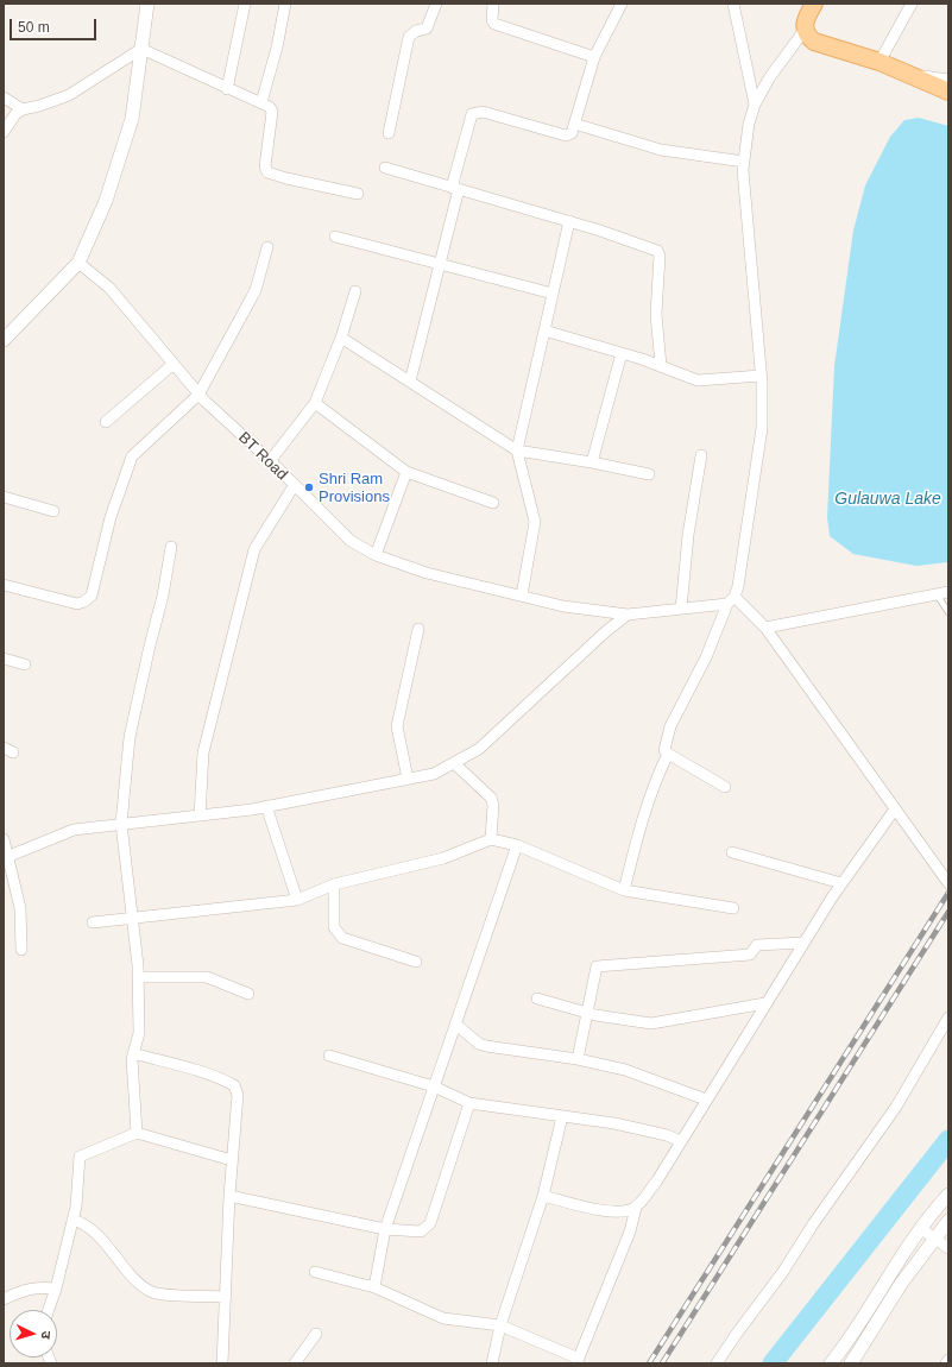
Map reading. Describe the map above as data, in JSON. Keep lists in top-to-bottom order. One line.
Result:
{"streets":{"street":["BT Road"]},"water":["Gulauwa Lake"],"places":["Shri Ram Provisions"],"scale_bar":"50 m","north":"right"}
